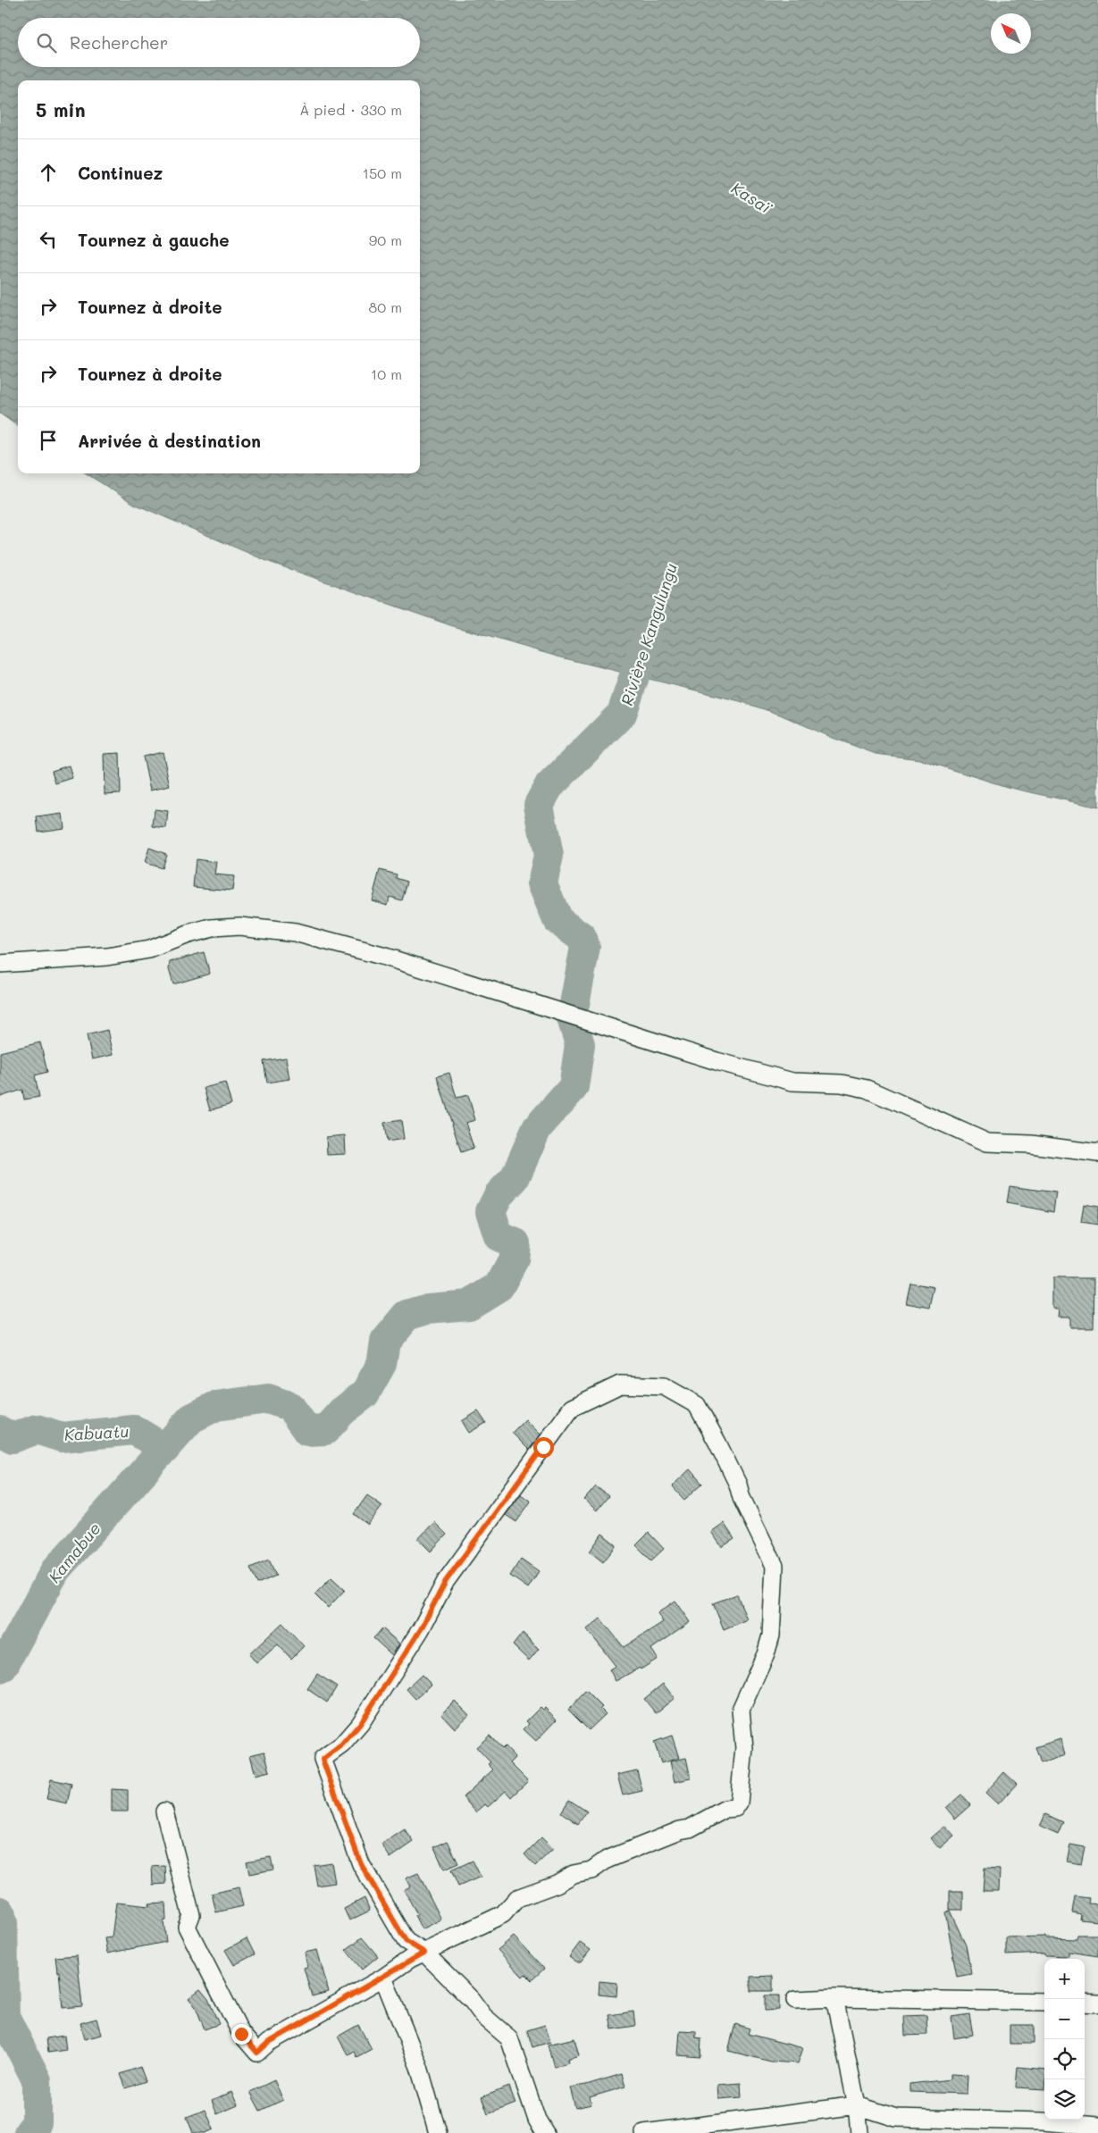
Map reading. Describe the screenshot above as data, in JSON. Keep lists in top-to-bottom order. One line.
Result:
{"water":["Kasaï","Rivière Kangulungu","Kabuatu","Kamabue"],"north":"top left","page":{"search":"Rechercher","heading":["5 min","À pied · 330 m"],"list":[["Continuez","150 m"],["Tournez à gauche","90 m"],["Tournez à droite","80 m"],["Tournez à droite","10 m"],"Arrivée à destination"],"map_buttons":["+","−"]}}
